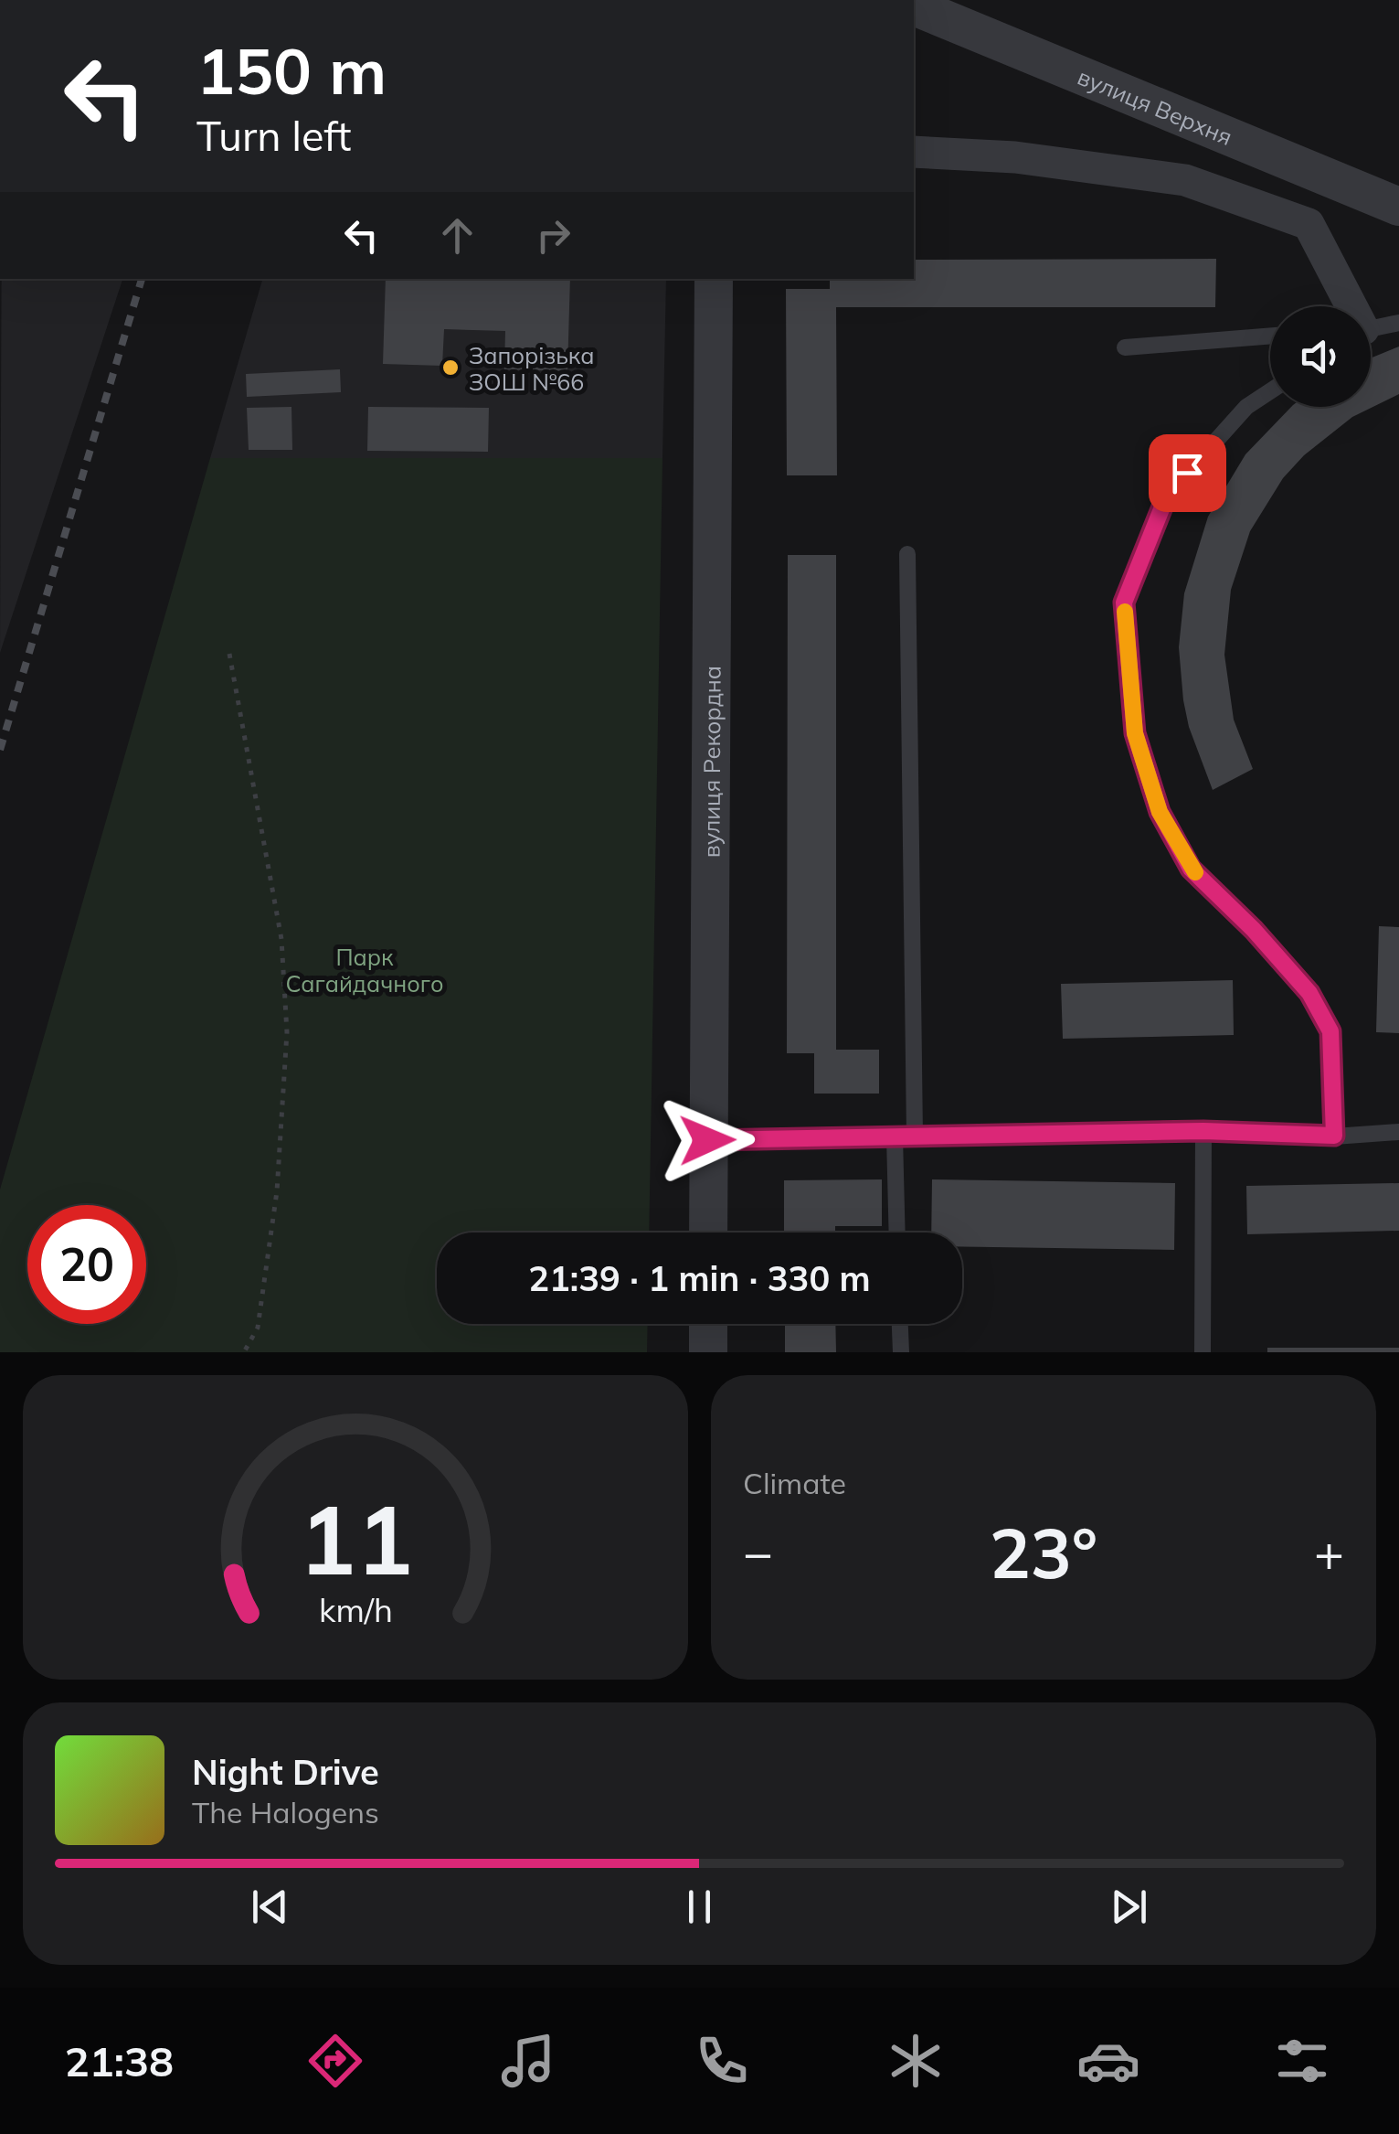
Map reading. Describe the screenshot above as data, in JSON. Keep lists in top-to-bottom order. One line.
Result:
{"streets":{"street":["вулиця Верхня","вулиця Рекордна"]},"parks":["Парк Сагайдачного"],"places":["Запорізька ЗОШ №66"],"page":{"turn":["150 m","Turn left"],"limit":"20","trip":"21:39 · 1 min · 330 m","tile":"Climate","heat":["−","23°","+"],"song":["Night Drive","The Halogens"],"tabs":"21:38","gauge":["11","km/h"]}}
